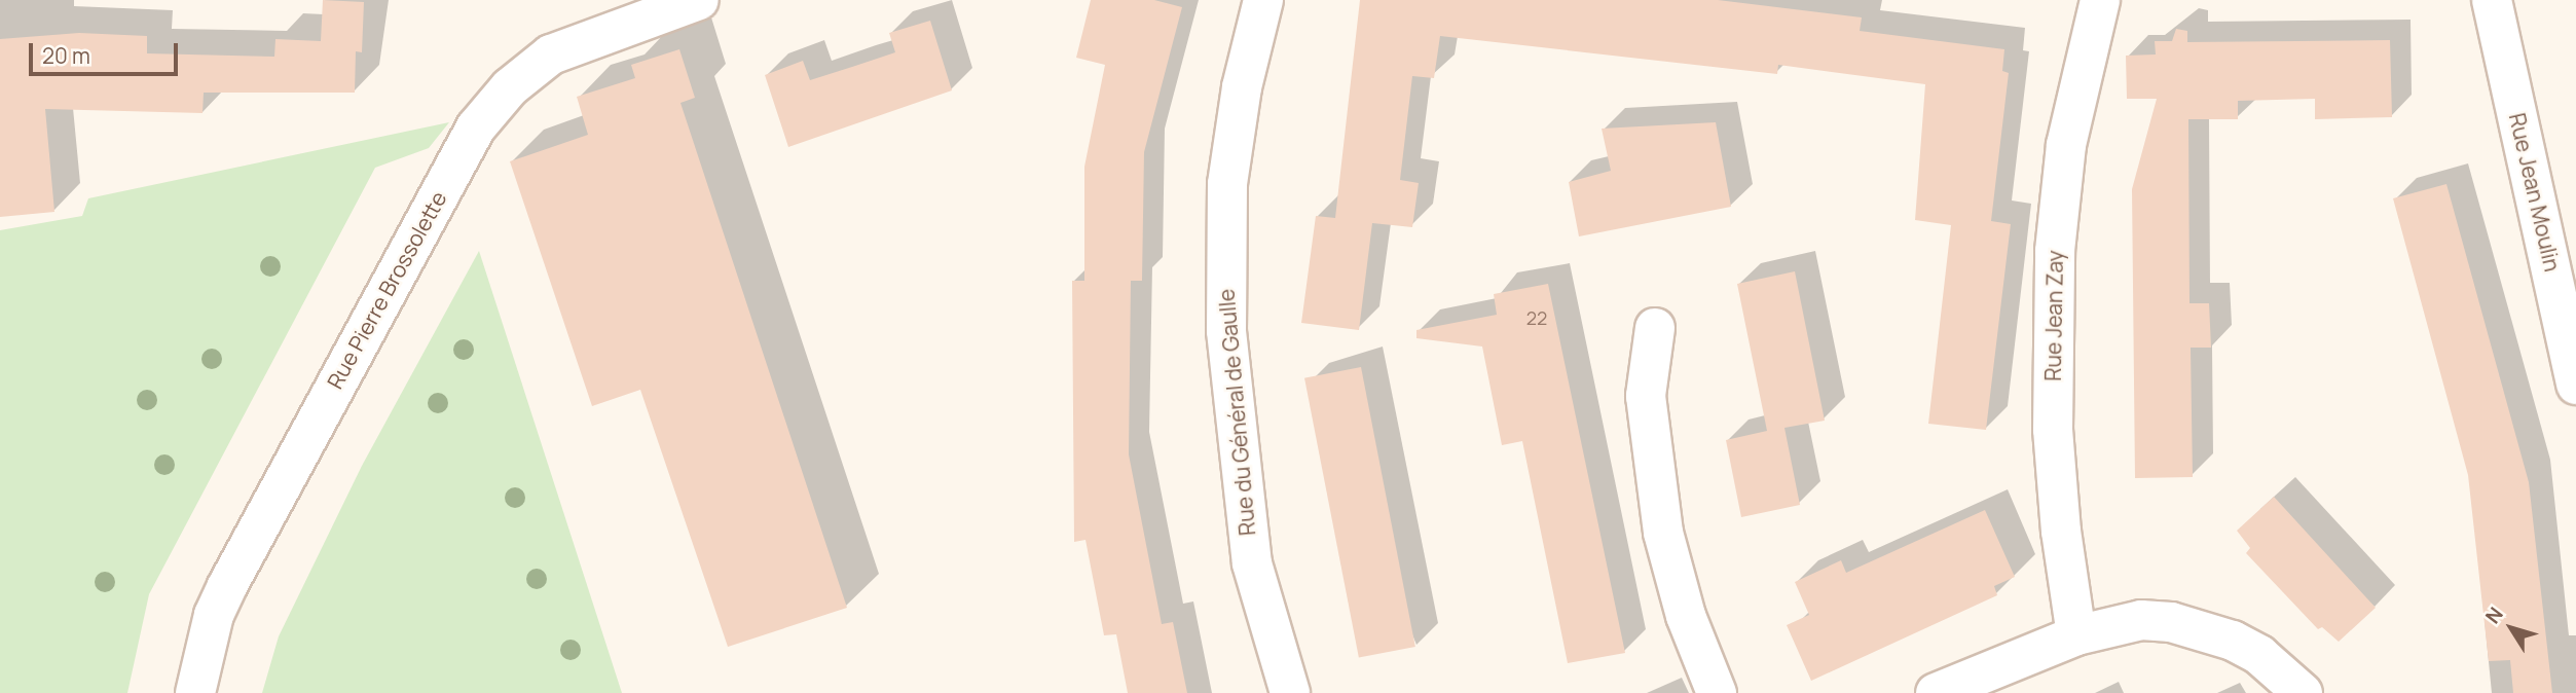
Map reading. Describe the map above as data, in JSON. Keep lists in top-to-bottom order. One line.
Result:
{"streets":{"street":["Rue Jean Moulin","Rue Pierre Brossolette","Rue Jean Zay","Rue du Général de Gaulle"]},"house_numbers":["22"],"scale_bar":"20 m","north":"top left"}
